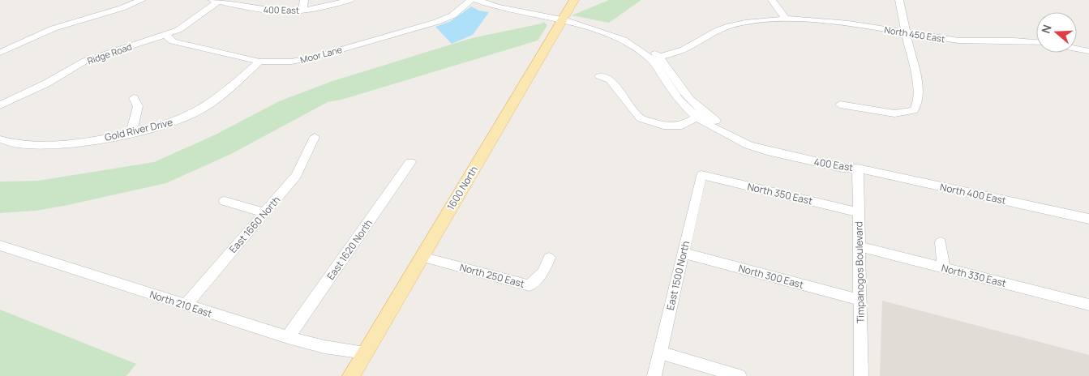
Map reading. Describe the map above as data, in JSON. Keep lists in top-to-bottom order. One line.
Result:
{"streets":{"main road":["1600 North"],"street":["400 East","North 450 East","Ridge Road","Moor Lane","Gold River Drive","North 350 East","North 400 East","East 1660 North","East 1620 North","Timpanogos Boulevard","North 250 East","East 1500 North","North 330 East","North 300 East","North 210 East"]},"crossings":[["400 East","North 450 East"],["400 East","Ridge Road"],["400 East","1600 North"],["400 East","North 400 East"],["400 East","Timpanogos Boulevard"],["Ridge Road","Moor Lane"],["Moor Lane","Gold River Drive"],["1600 North","North 250 East"],["1600 North","North 210 East"],["North 350 East","Timpanogos Boulevard"],["North 350 East","East 1500 North"],["North 400 East","Timpanogos Boulevard"],["East 1660 North","North 210 East"],["East 1620 North","North 210 East"],["Timpanogos Boulevard","North 330 East"],["Timpanogos Boulevard","North 300 East"],["East 1500 North","North 300 East"]],"north":"left"}
